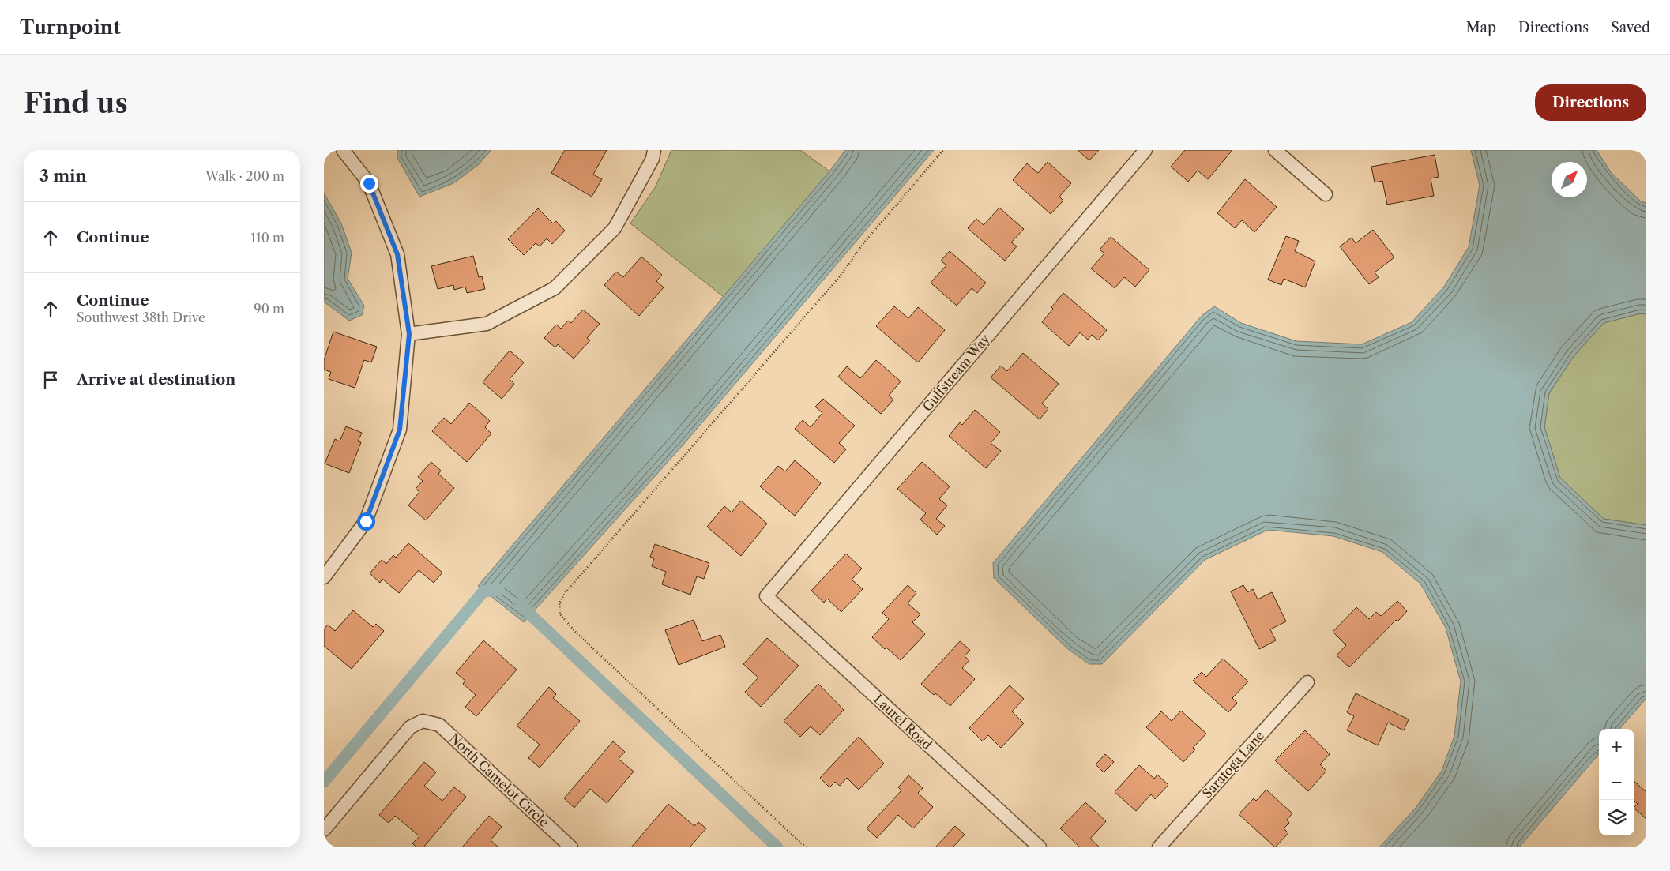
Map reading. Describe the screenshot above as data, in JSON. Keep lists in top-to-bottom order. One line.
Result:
{"streets":{"street":["Gulfstream Way","Laurel Road","Saratoga Lane","North Camelot Circle"]},"crossings":[["Gulfstream Way","Laurel Road"]],"north":"top right","page":{"header":"Turnpoint","nav":["Map","Directions","Saved"],"buttons":"Directions","title":"Find us","heading":["3 min","Walk · 200 m"],"list":[["Continue","110 m"],["Continue","Southwest 38th Drive","90 m"],"Arrive at destination"],"map_buttons":["+","−"]}}
